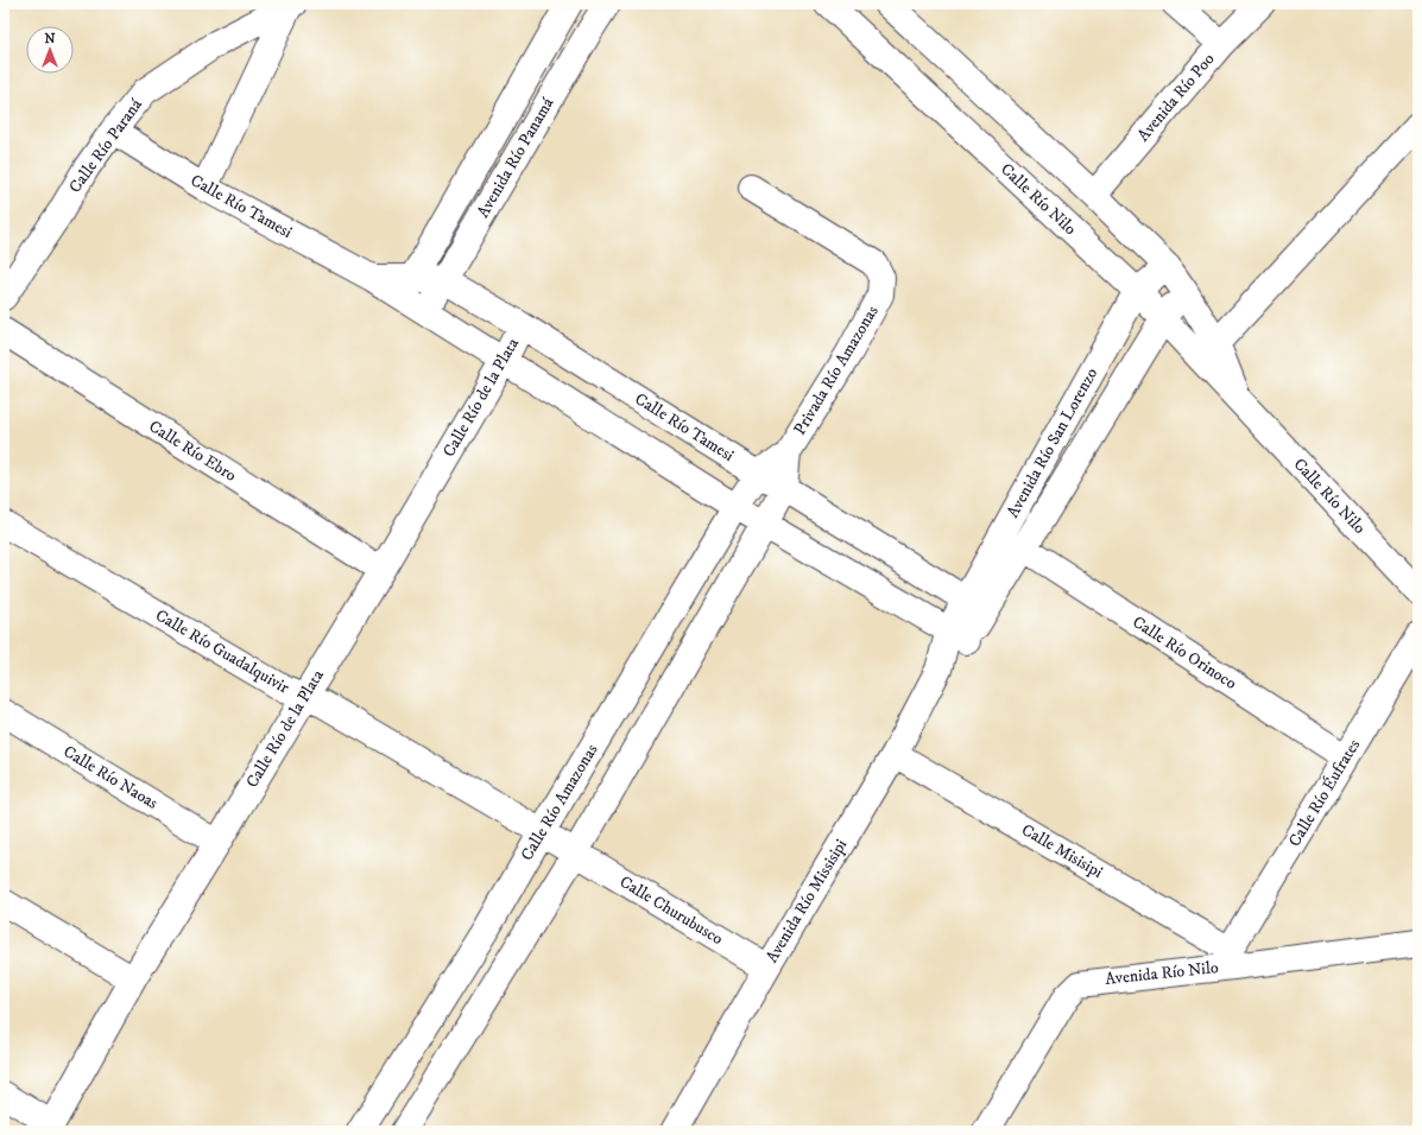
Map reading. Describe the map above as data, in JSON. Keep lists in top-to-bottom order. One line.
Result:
{"streets":{"street":["Avenida Río Poo","Calle Río Paraná","Avenida Río Panamá","Calle Río Nilo","Calle Río Tamesi","Privada Río Amazonas","Calle Río de la Plata","Avenida Río San Lorenzo","Calle Río Ebro","Calle Río Guadalquivir","Calle Río Orinoco","Calle Río Naoas","Calle Río Éufrates","Calle Río Amazonas","Calle Misisipi","Avenida Río Missisipi","Calle Churubusco","Avenida Río Nilo"]},"crossings":[["Avenida Río Poo","Calle Río Nilo"],["Calle Río Paraná","Calle Río Tamesi"],["Avenida Río Panamá","Calle Río Tamesi"],["Calle Río Nilo","Avenida Río San Lorenzo"],["Calle Río Tamesi","Privada Río Amazonas"],["Calle Río Tamesi","Calle Río de la Plata"],["Calle Río Tamesi","Avenida Río San Lorenzo"],["Calle Río Tamesi","Calle Río Amazonas"],["Privada Río Amazonas","Calle Río Amazonas"],["Calle Río de la Plata","Calle Río Ebro"],["Calle Río de la Plata","Calle Río Guadalquivir"],["Calle Río de la Plata","Calle Río Naoas"],["Avenida Río San Lorenzo","Calle Río Orinoco"],["Avenida Río San Lorenzo","Avenida Río Missisipi"],["Calle Río Guadalquivir","Calle Río Amazonas"],["Calle Río Guadalquivir","Calle Churubusco"],["Calle Río Orinoco","Calle Río Éufrates"],["Calle Río Éufrates","Calle Misisipi"],["Calle Río Éufrates","Avenida Río Nilo"],["Calle Misisipi","Avenida Río Missisipi"],["Calle Misisipi","Avenida Río Nilo"],["Avenida Río Missisipi","Calle Churubusco"]],"north":"top"}
